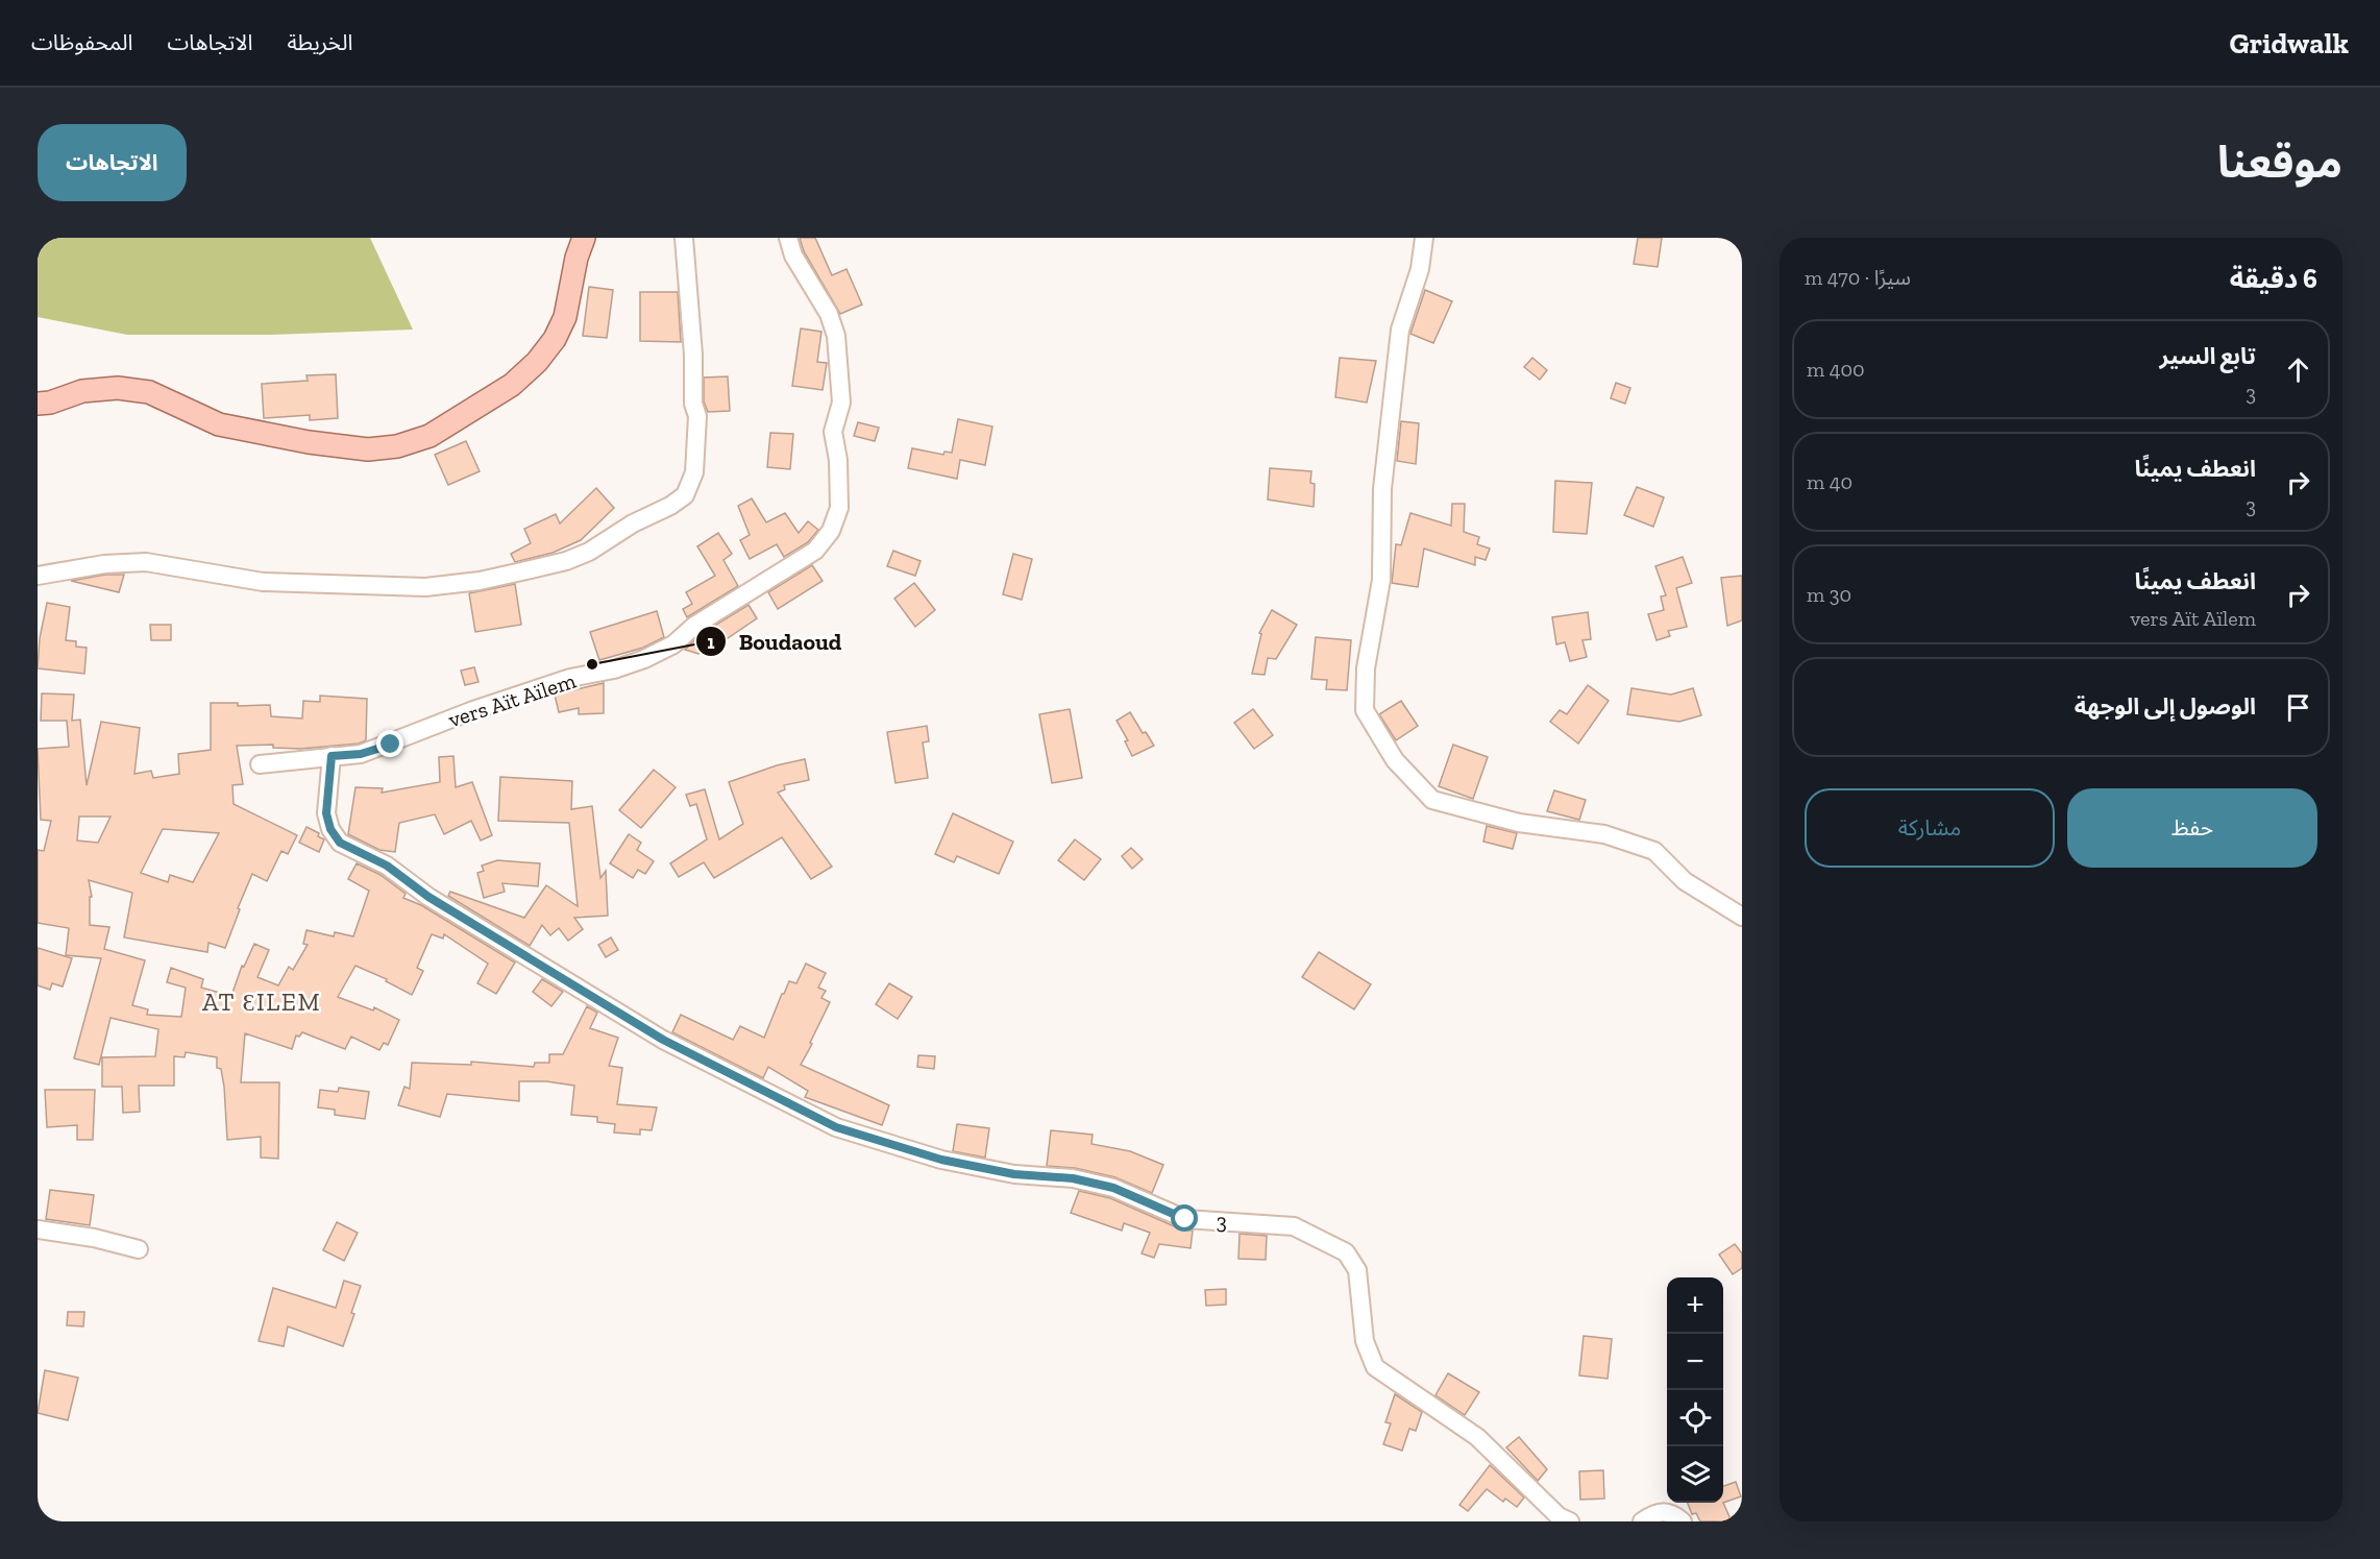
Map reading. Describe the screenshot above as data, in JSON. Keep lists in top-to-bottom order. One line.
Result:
{"streets":{"street":["vers Aït Aïlem","3"]},"crossings":[["vers Aït Aïlem","3"]],"districts":["AT ƐILEM"],"places":["Boudaoud"],"page":{"header":"Gridwalk","nav":["الخريطة","الاتجاهات","المحفوظات"],"title":"موقعنا","buttons":["الاتجاهات",["حفظ","مشاركة"]],"heading":["6 دقيقة","سيرًا · 470 m"],"list":[["تابع السير","3","400 m"],["انعطف يمينًا","3","40 m"],["انعطف يمينًا","vers Aït Aïlem","30 m"],"الوصول إلى الوجهة"],"map_buttons":["+","−"]}}
